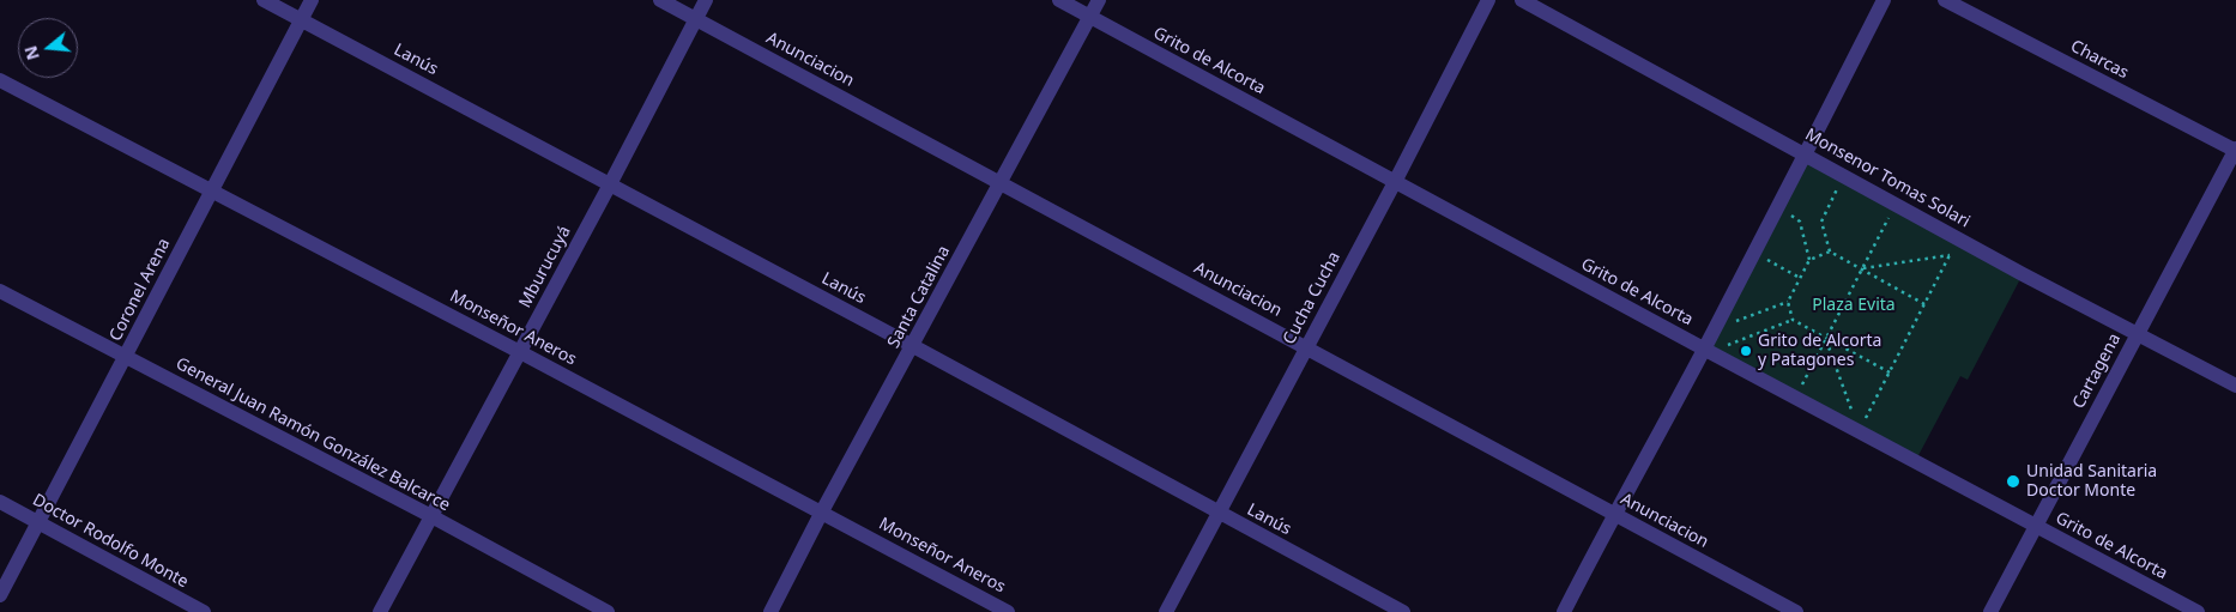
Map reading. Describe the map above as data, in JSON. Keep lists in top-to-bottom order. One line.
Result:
{"streets":{"street":["Lanús","Anunciacion","Charcas","Grito de Alcorta","Monsenor Tomas Solari","Mburucuyá","Coronel Arena","Santa Catalina","Cucha Cucha","Monseñor Aneros","Cartagena","General Juan Ramón González Balcarce","Doctor Rodolfo Monte"]},"crossings":[["Lanús","Mburucuyá"],["Lanús","Coronel Arena"],["Lanús","Santa Catalina"],["Lanús","Cucha Cucha"],["Anunciacion","Mburucuyá"],["Anunciacion","Santa Catalina"],["Anunciacion","Cucha Cucha"],["Charcas","Cartagena"],["Grito de Alcorta","Santa Catalina"],["Grito de Alcorta","Cucha Cucha"],["Grito de Alcorta","Cartagena"],["Monsenor Tomas Solari","Cartagena"],["Mburucuyá","Monseñor Aneros"],["Mburucuyá","General Juan Ramón González Balcarce"],["Coronel Arena","Monseñor Aneros"],["Coronel Arena","General Juan Ramón González Balcarce"],["Coronel Arena","Doctor Rodolfo Monte"],["Santa Catalina","Monseñor Aneros"]],"parks":["Plaza Evita"],"places":["Grito de Alcorta y Patagones","Unidad Sanitaria Doctor Monte"],"north":"left"}
